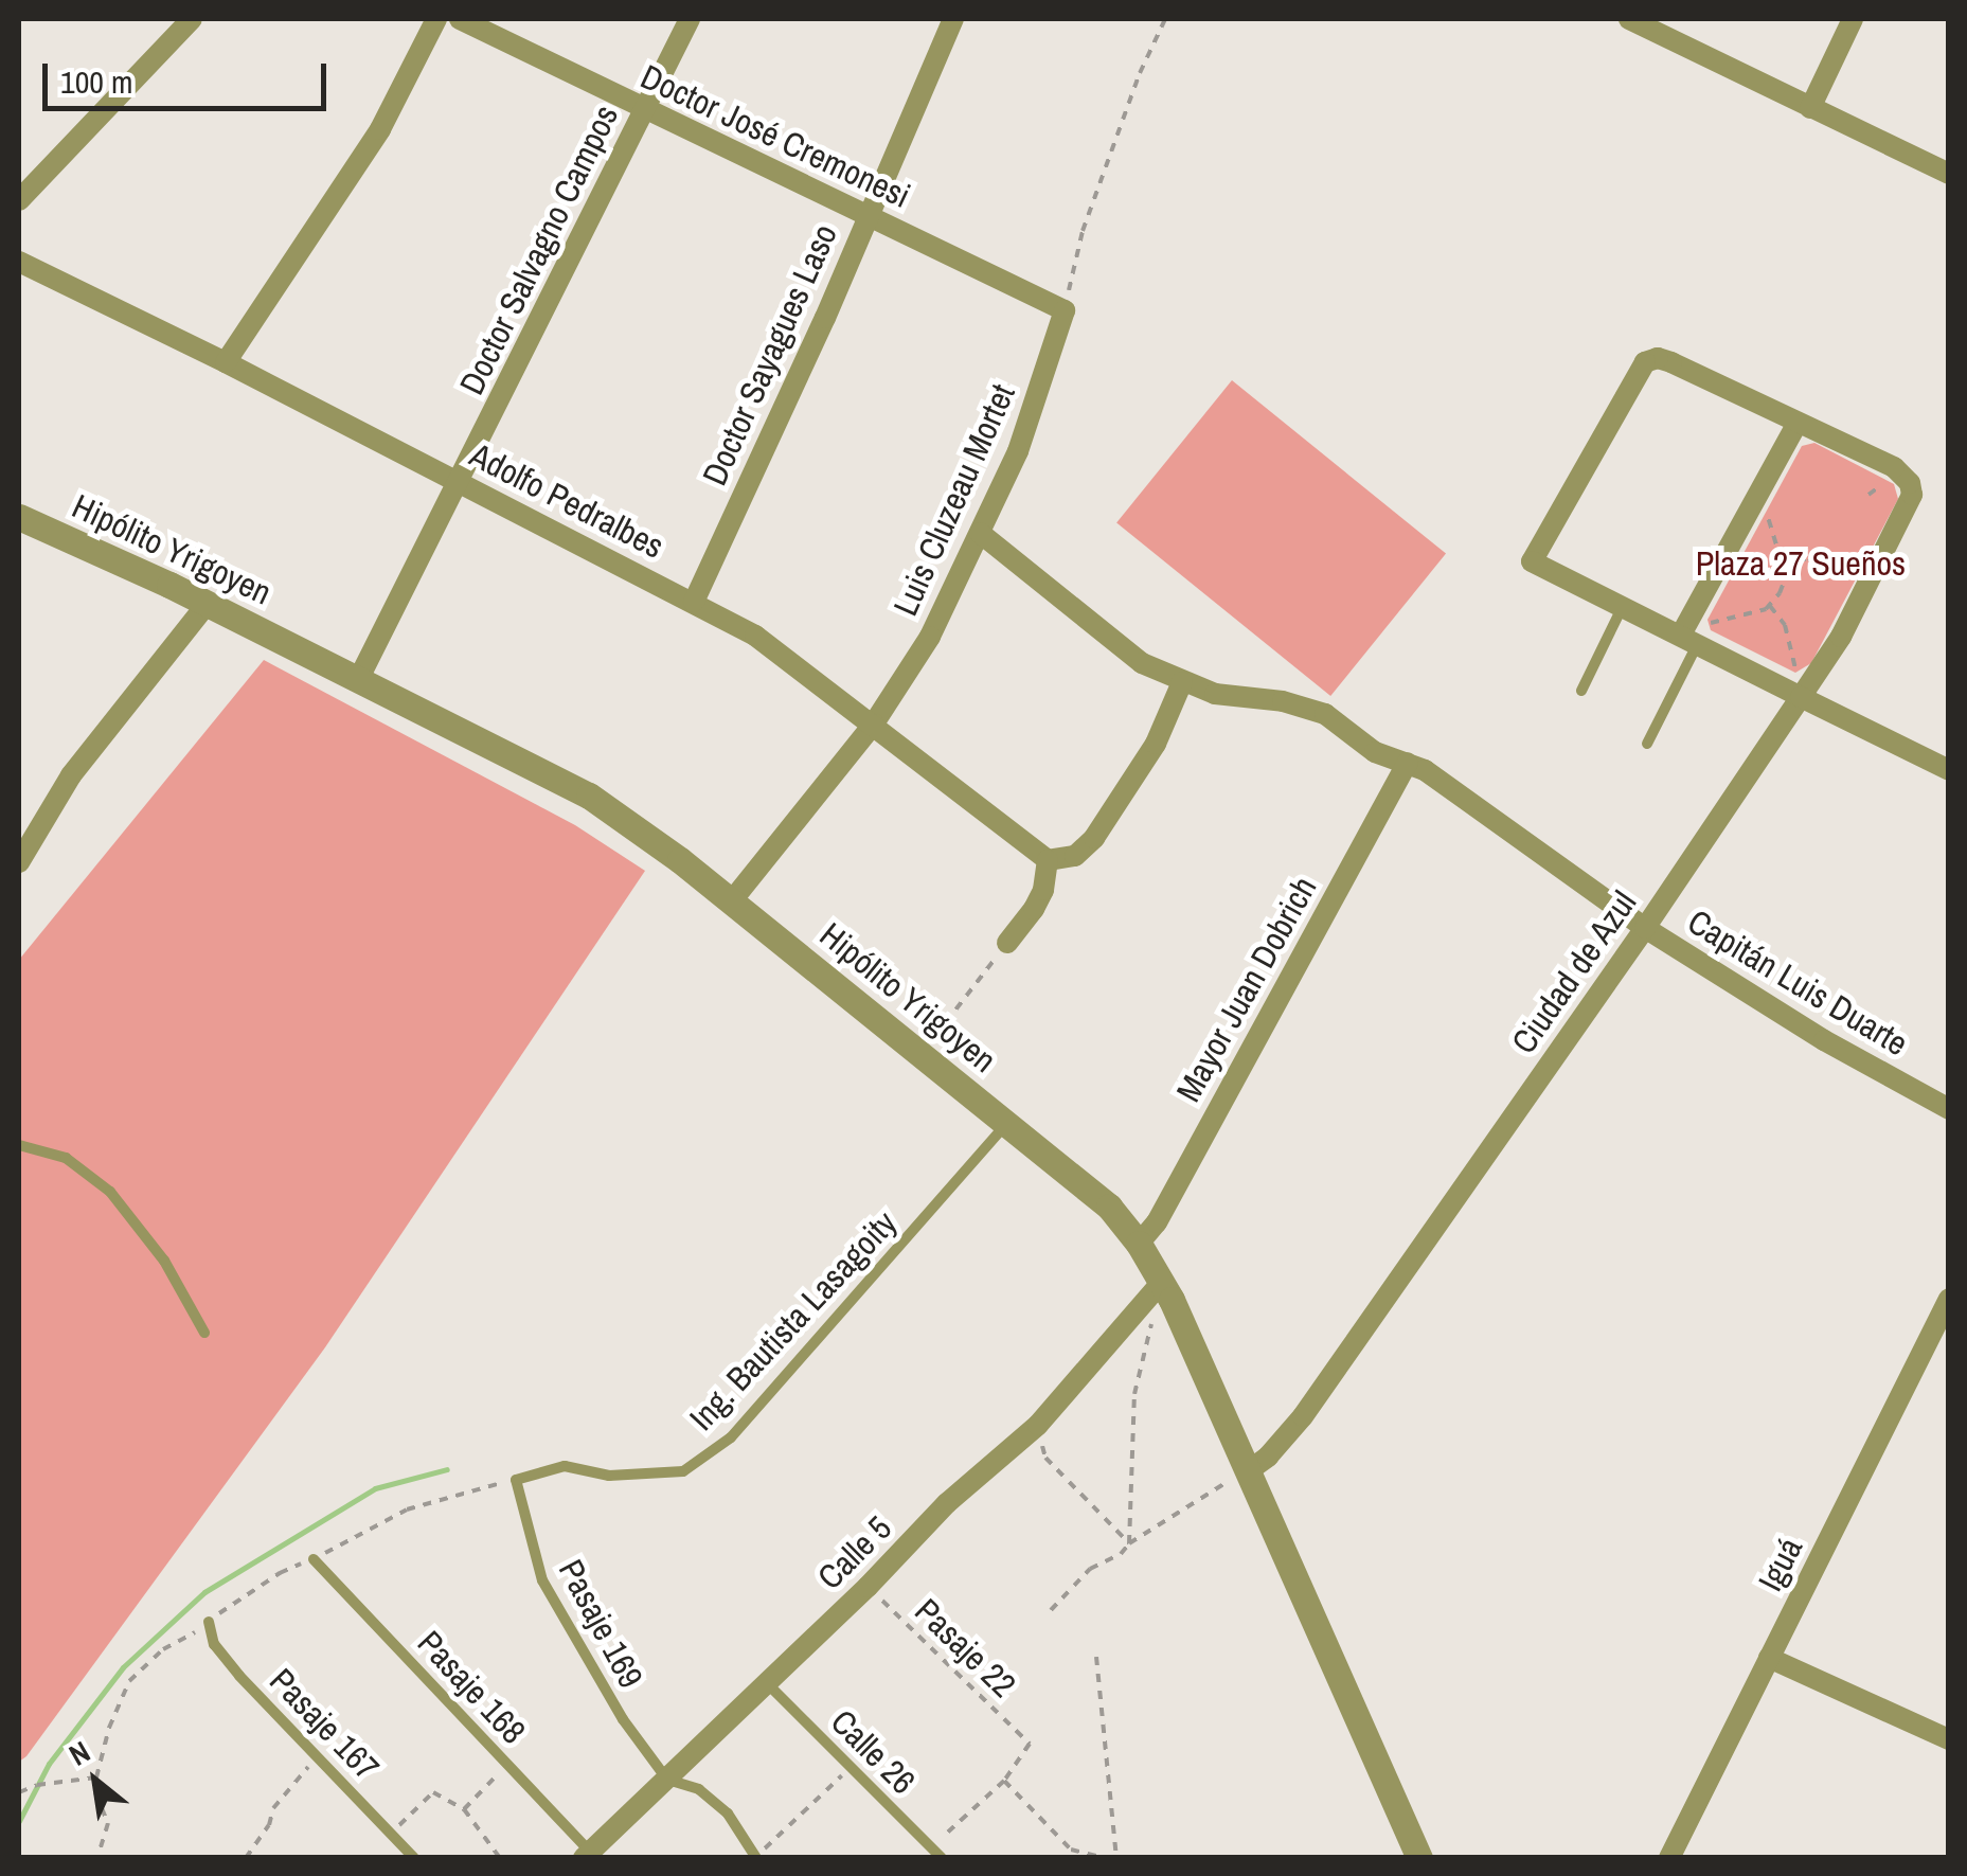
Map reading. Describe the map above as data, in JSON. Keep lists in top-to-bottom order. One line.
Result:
{"streets":{"street":["Doctor José Cremonesi","Doctor Salvagno Campos","Doctor Sayagues Laso","Luis Cluzeau Mortet","Adolfo Pedralbes","Hipólito Yrigoyen","Ciudad de Azul","Capitán Luis Duarte","Mayor Juan Dobrich","Calle 5","Iguá"],"lane":["Ing. Bautista Lasagoity","Pasaje 169","Pasaje 168","Pasaje 167","Calle 26"],"path":["Pasaje 22"]},"crossings":[["Doctor José Cremonesi","Doctor Salvagno Campos"],["Doctor José Cremonesi","Doctor Sayagues Laso"],["Doctor José Cremonesi","Luis Cluzeau Mortet"],["Doctor Salvagno Campos","Adolfo Pedralbes"],["Doctor Salvagno Campos","Hipólito Yrigoyen"],["Doctor Sayagues Laso","Adolfo Pedralbes"],["Luis Cluzeau Mortet","Adolfo Pedralbes"],["Luis Cluzeau Mortet","Hipólito Yrigoyen"],["Luis Cluzeau Mortet","Capitán Luis Duarte"],["Hipólito Yrigoyen","Ciudad de Azul"],["Hipólito Yrigoyen","Mayor Juan Dobrich"],["Hipólito Yrigoyen","Ing. Bautista Lasagoity"],["Hipólito Yrigoyen","Calle 5"],["Ciudad de Azul","Capitán Luis Duarte"],["Capitán Luis Duarte","Mayor Juan Dobrich"],["Ing. Bautista Lasagoity","Pasaje 169"],["Calle 5","Pasaje 169"],["Calle 5","Pasaje 22"],["Calle 5","Pasaje 168"],["Calle 5","Calle 26"]],"parks":["Plaza 27 Sueños"],"scale_bar":"100 m","north":"top left"}
